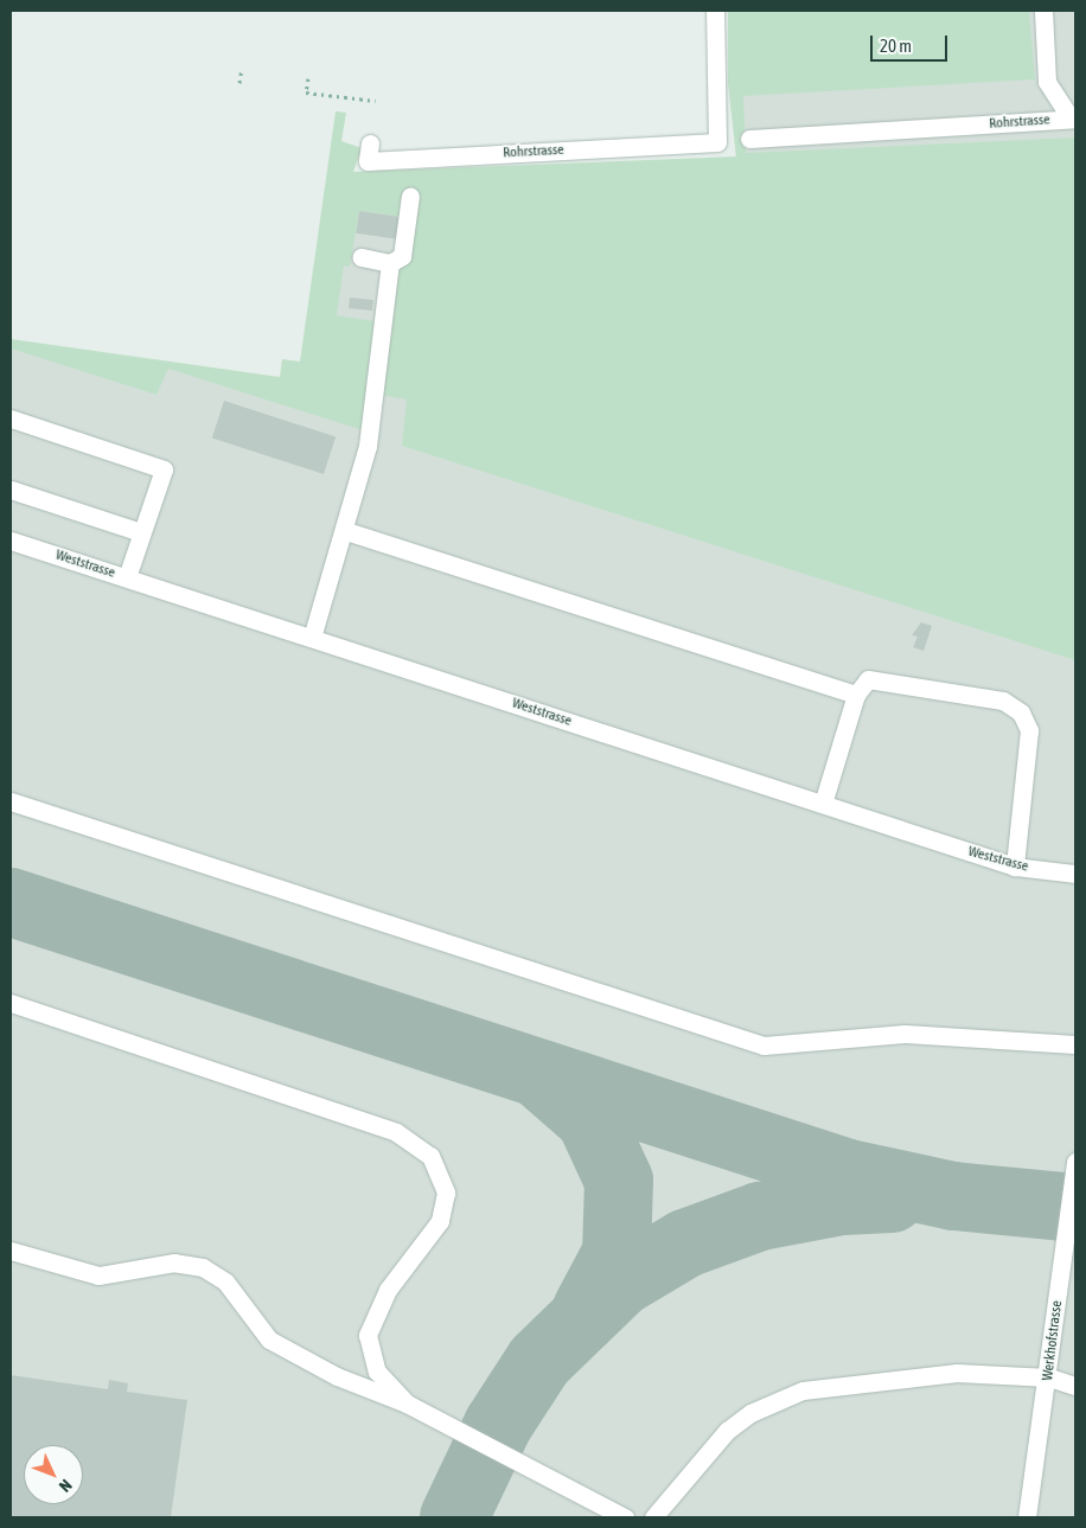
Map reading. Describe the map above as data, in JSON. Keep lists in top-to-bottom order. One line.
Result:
{"streets":{"lane":["Rohrstrasse","Weststrasse","Werkhofstrasse"]},"scale_bar":"20 m","north":"bottom right"}
